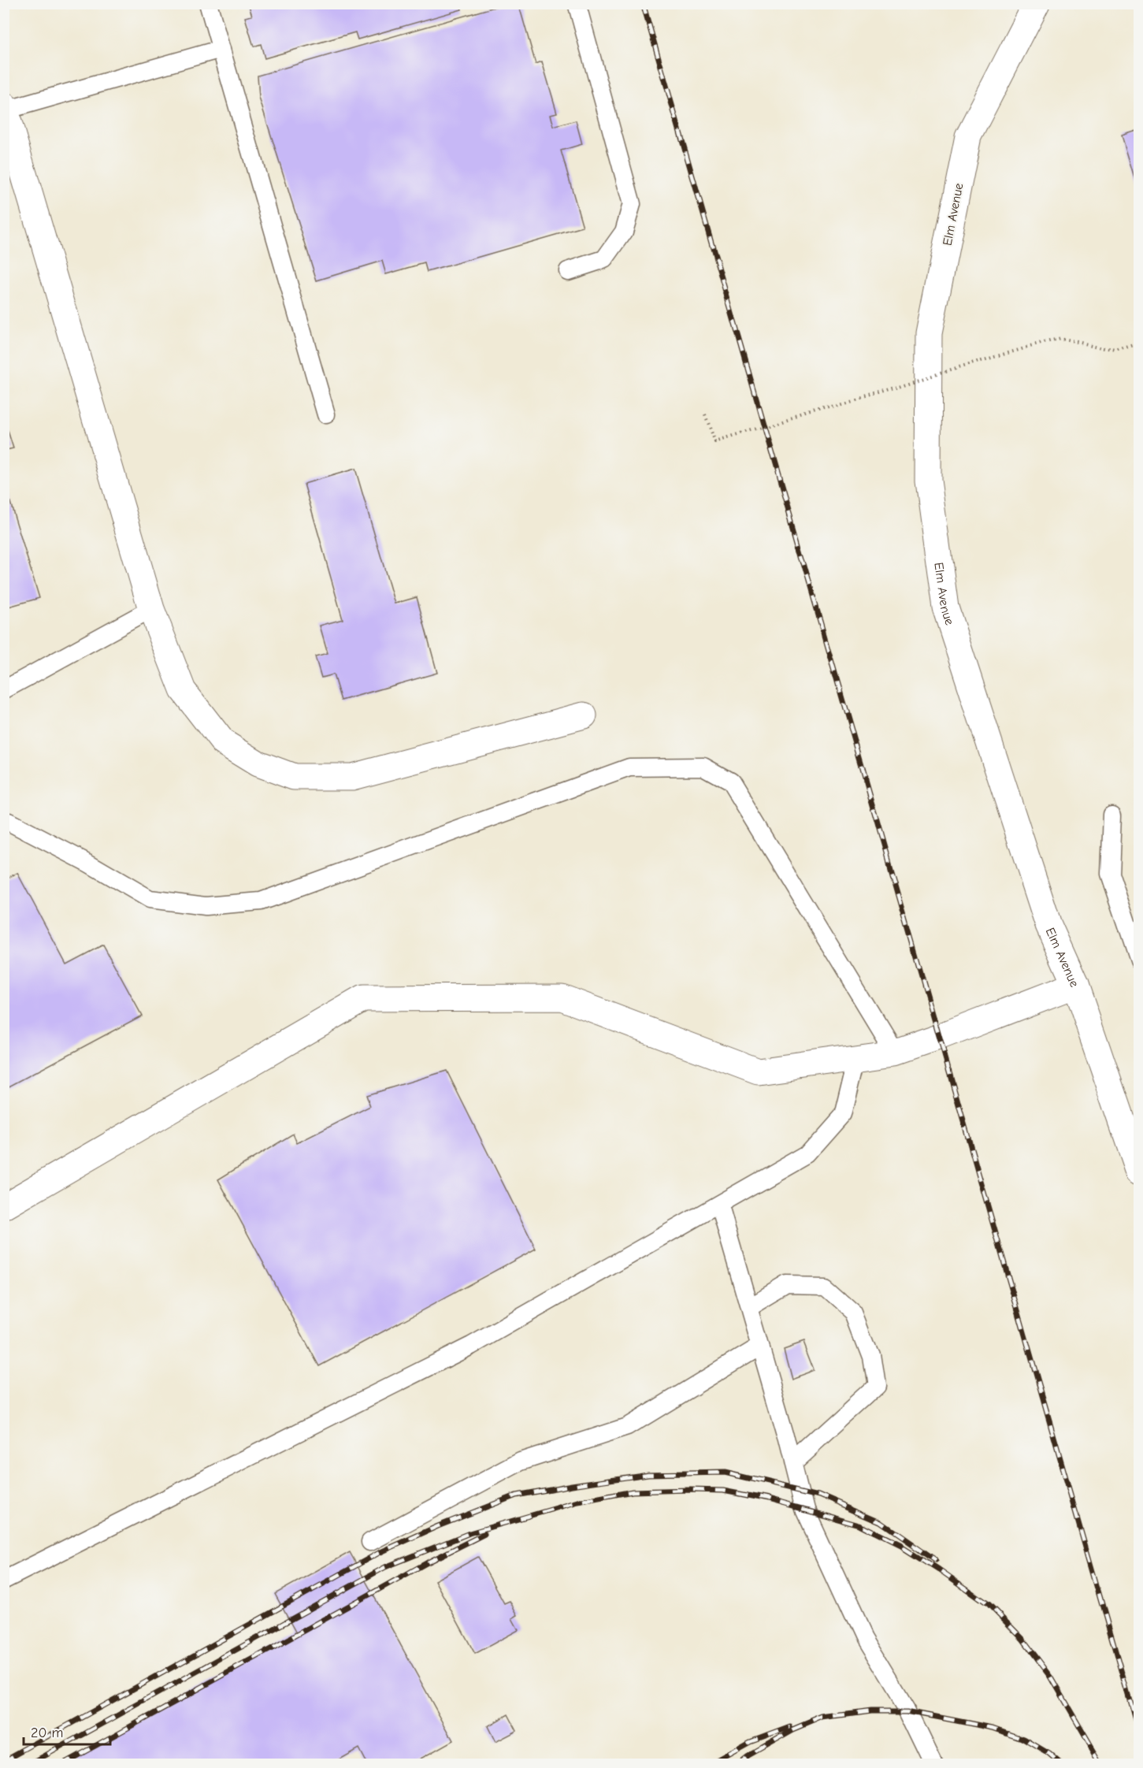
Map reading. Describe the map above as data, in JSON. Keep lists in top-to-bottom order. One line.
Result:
{"streets":{"street":["Elm Avenue"]},"scale_bar":"20 m"}
